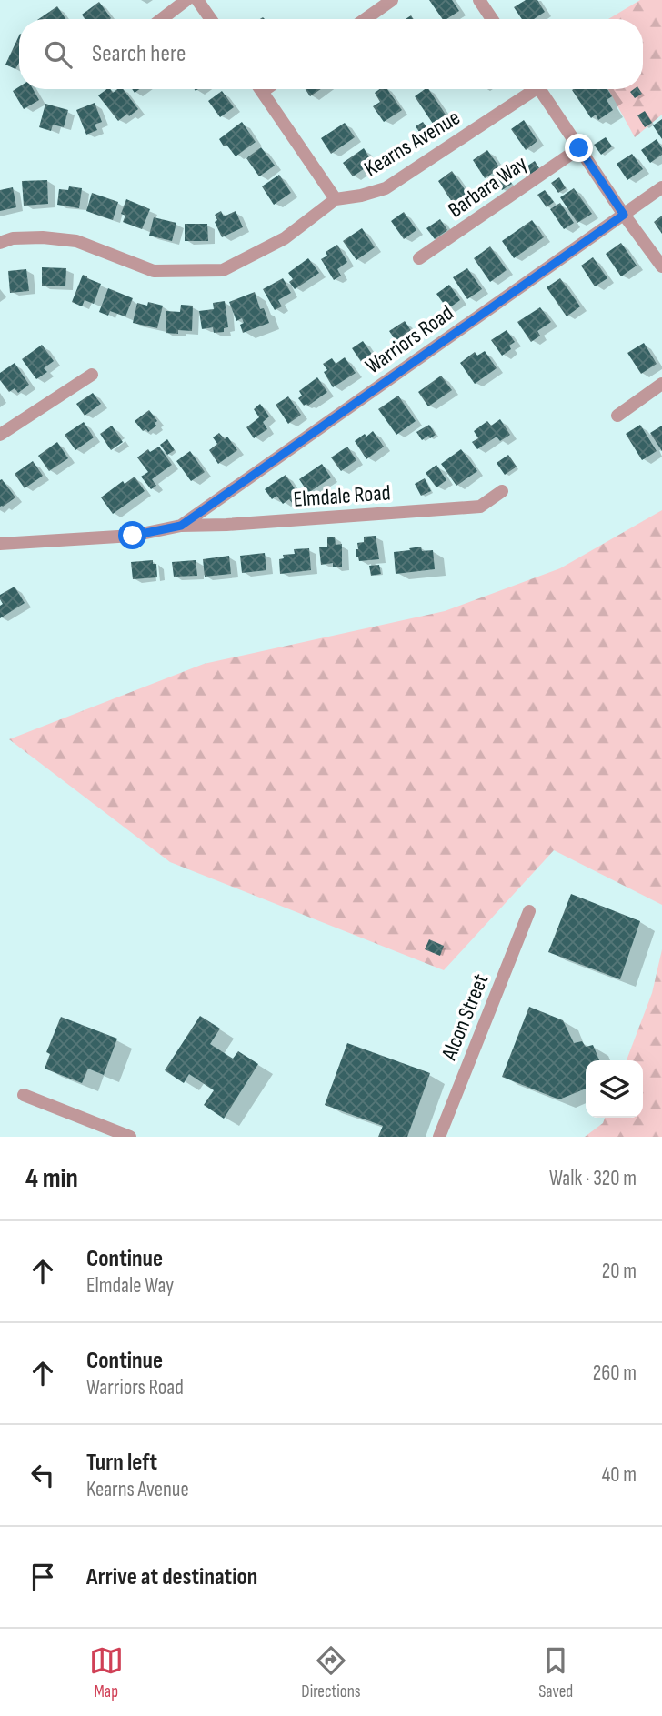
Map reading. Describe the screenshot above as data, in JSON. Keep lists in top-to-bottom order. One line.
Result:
{"streets":{"street":["Kearns Avenue","Barbara Way","Warriors Road","Elmdale Road","Alcon Street"]},"crossings":[["Kearns Avenue","Barbara Way"],["Kearns Avenue","Warriors Road"],["Warriors Road","Elmdale Road"]],"page":{"search":"Search here","heading":["4 min","Walk · 320 m"],"list":[["Continue","Elmdale Way","20 m"],["Continue","Warriors Road","260 m"],["Turn left","Kearns Avenue","40 m"],"Arrive at destination"],"nav":["Map","Directions","Saved"]}}
